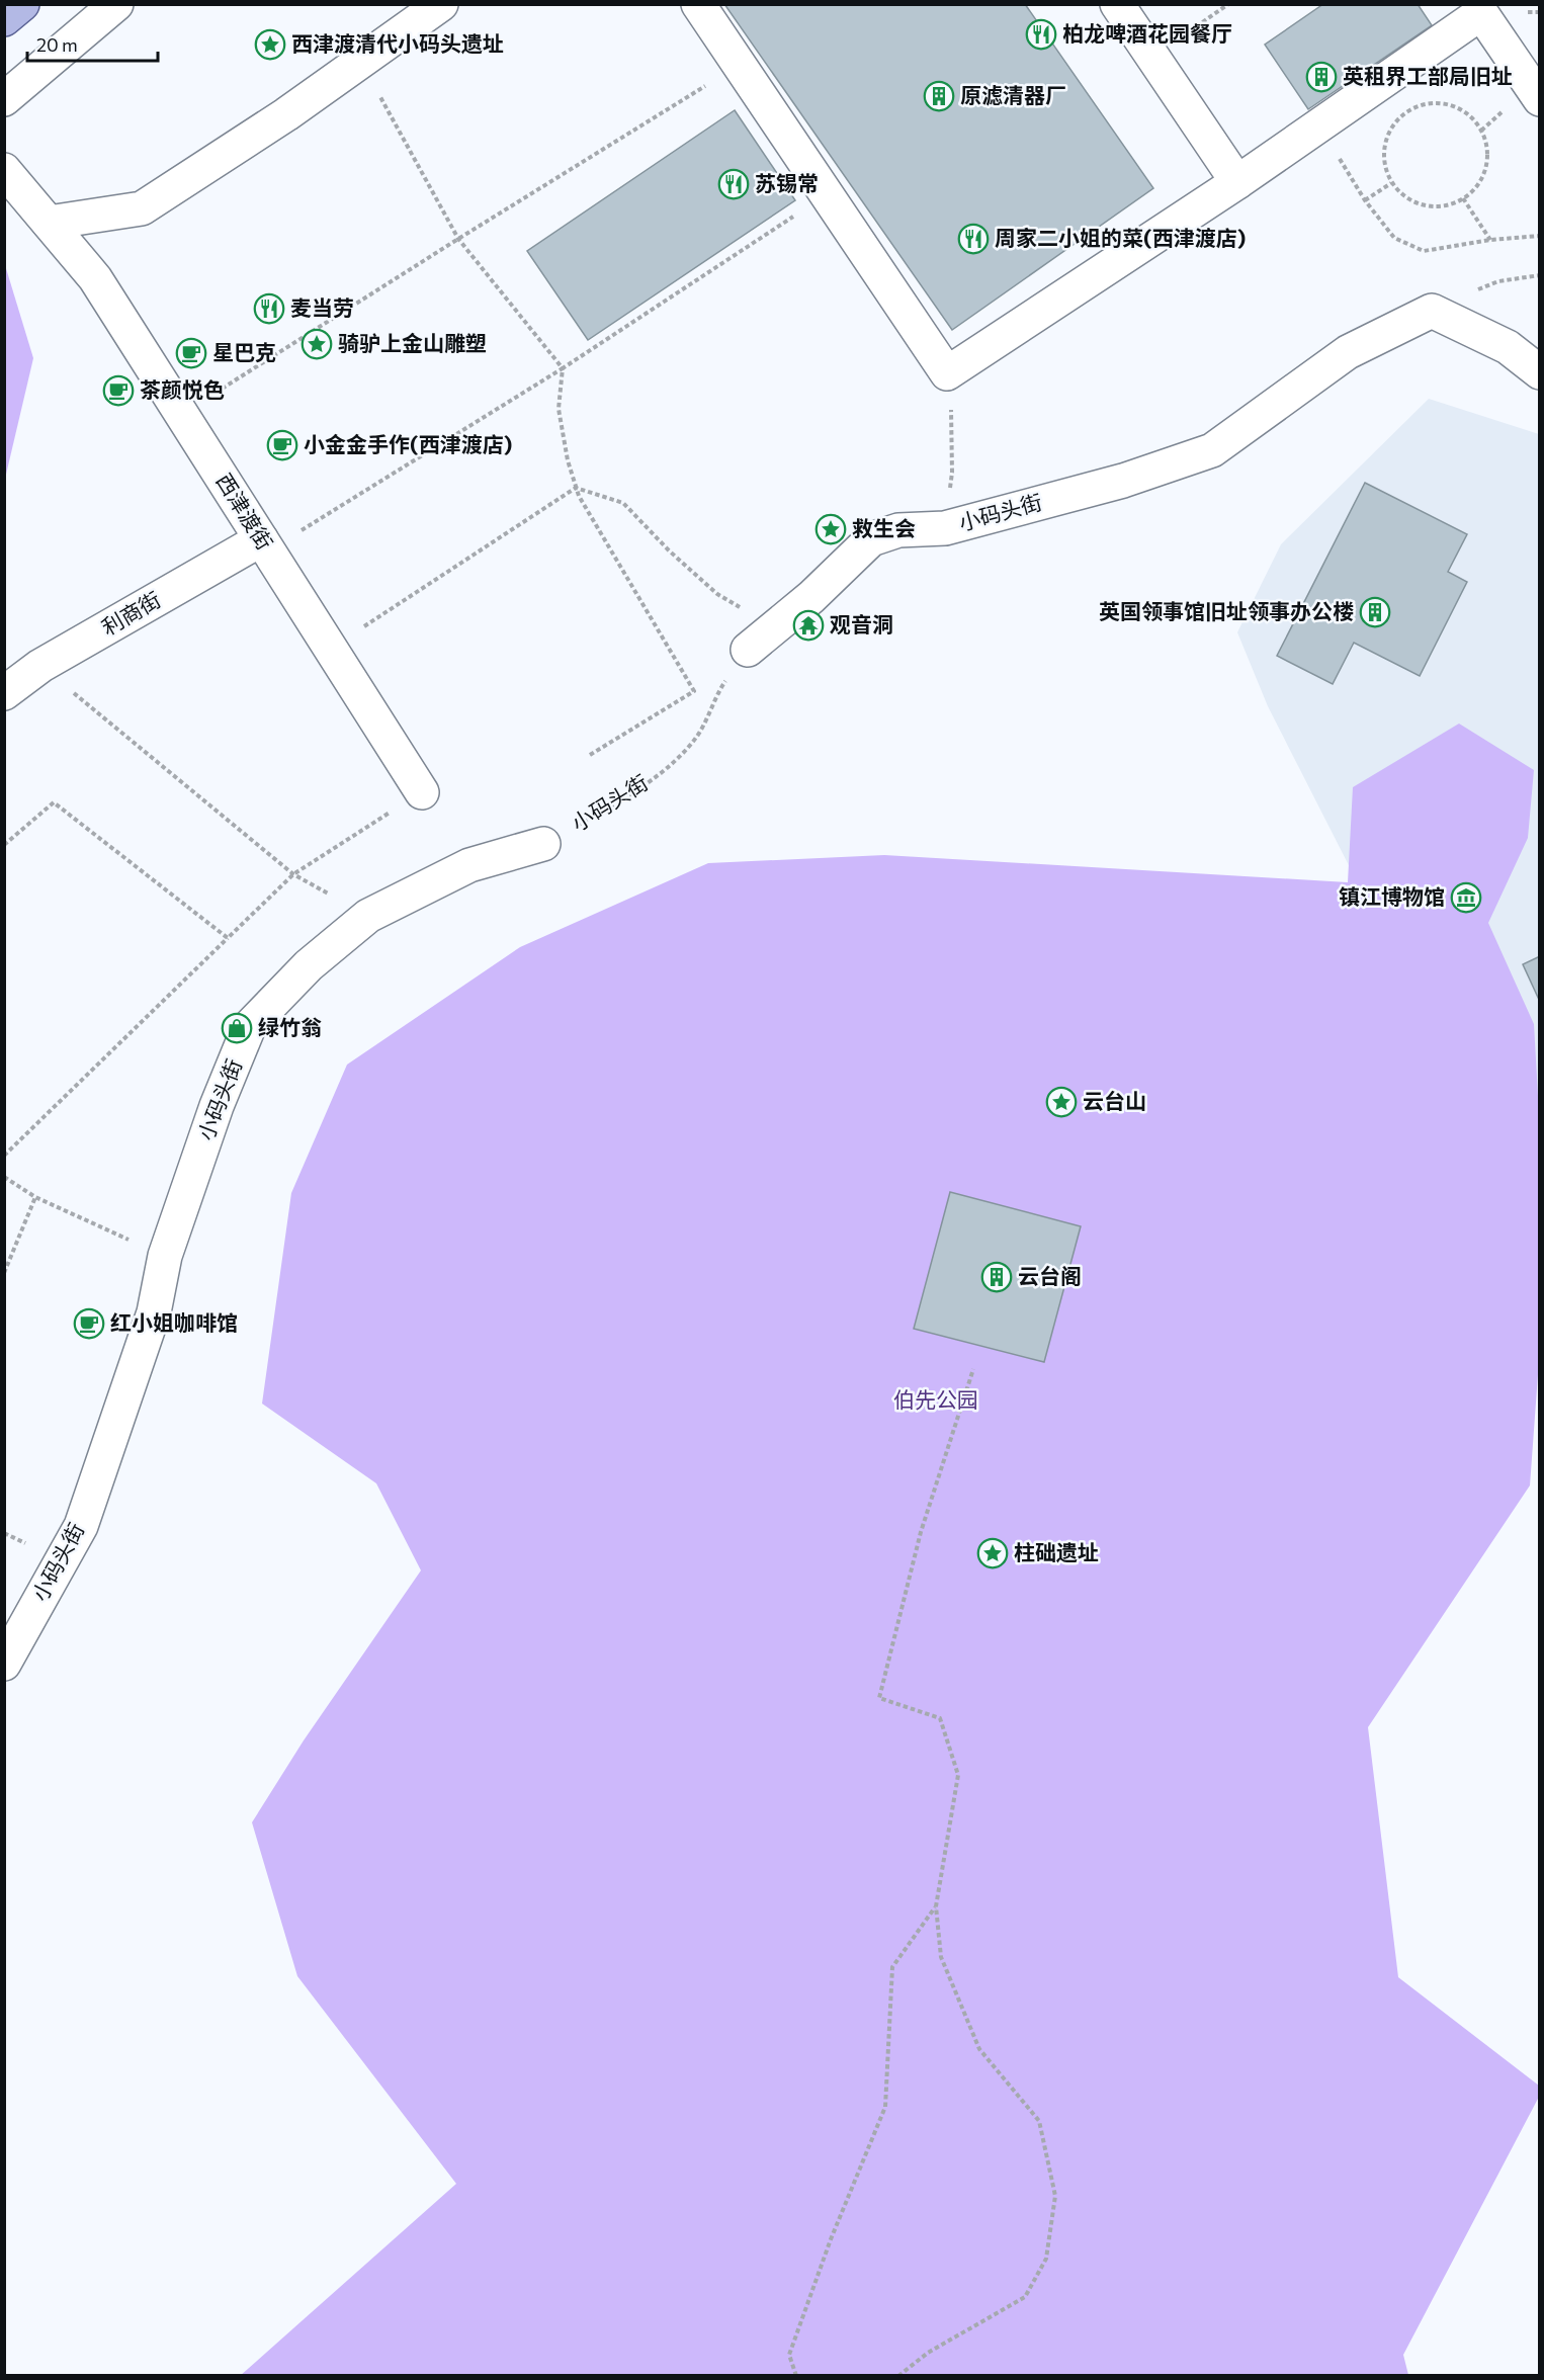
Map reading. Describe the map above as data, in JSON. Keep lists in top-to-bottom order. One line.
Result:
{"streets":{"street":["西津渡街","小码头街","利商街"]},"crossings":[["西津渡街","利商街"]],"parks":["伯先公园"],"places":{"restaurant":["柏龙啤酒花园餐厅","苏锡常","周家二小姐的菜(西津渡店)","麦当劳"],"place":["西津渡清代小码头遗址","骑驴上金山雕塑","救生会","云台山","柱础遗址"],"building":["英租界工部局旧址","原滤清器厂","英国领事馆旧址领事办公楼","云台阁"],"cafe":["星巴克","茶颜悦色","小金金手作(西津渡店)","红小姐咖啡馆"],"temple":["观音洞"],"museum":["镇江博物馆"],"shop":["绿竹翁"]},"scale_bar":"20 m"}
